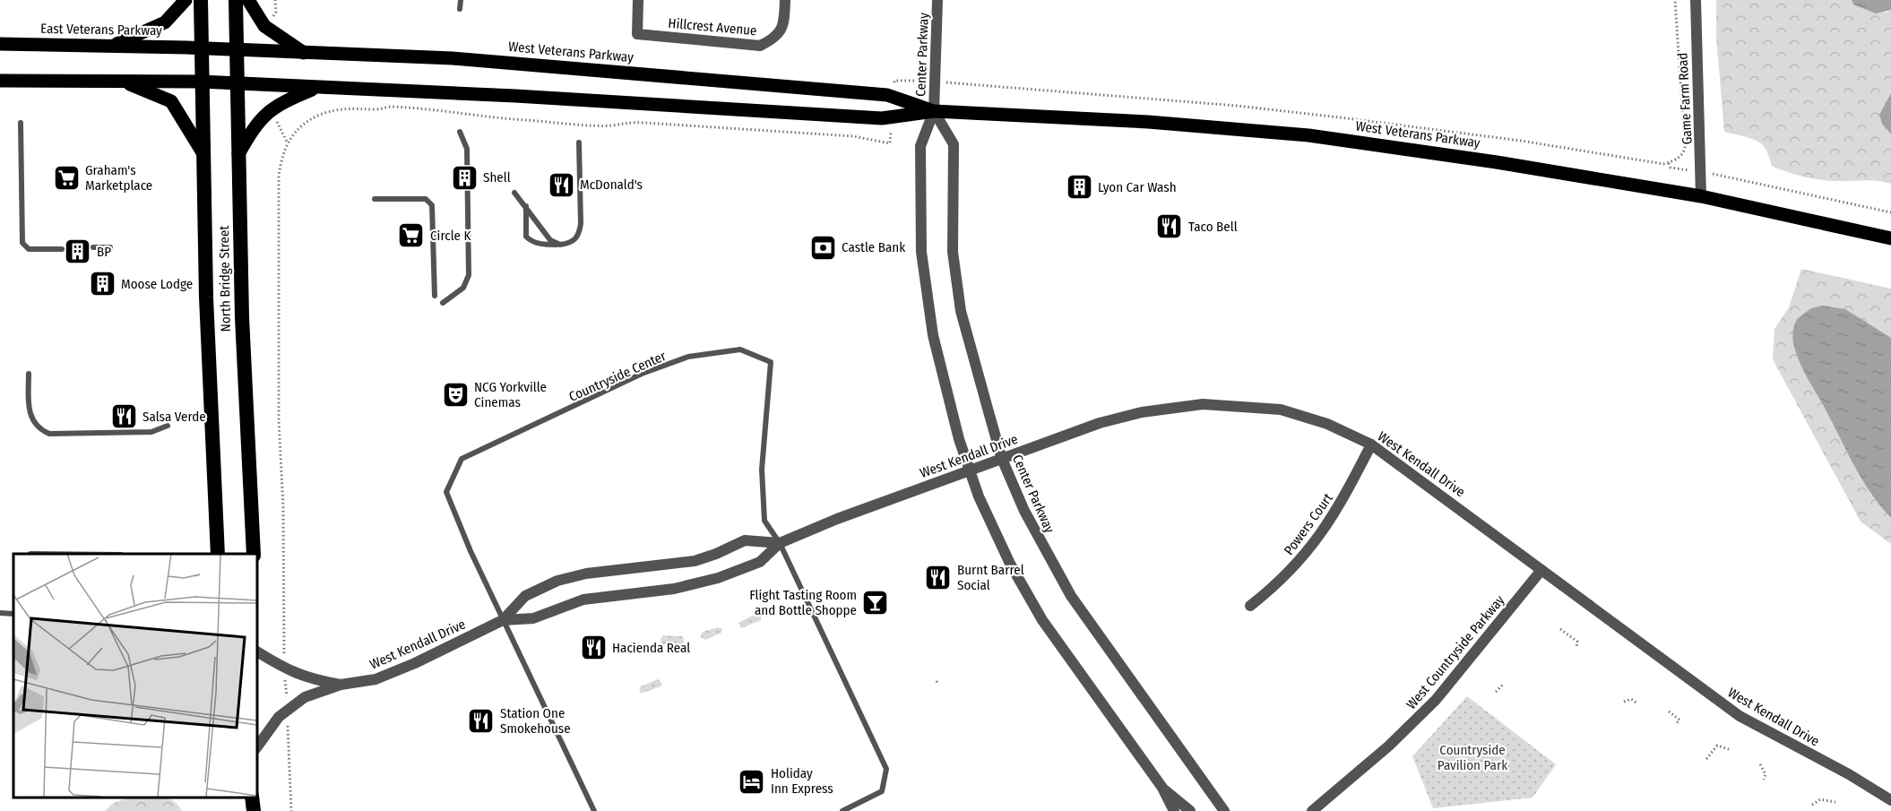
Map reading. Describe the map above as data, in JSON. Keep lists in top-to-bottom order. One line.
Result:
{"streets":{"highway":["North Bridge Street"],"main road":["East Veterans Parkway","West Veterans Parkway"],"street":["Hillcrest Avenue","Center Parkway","Game Farm Road","West Kendall Drive","Powers Court","West Countryside Parkway"],"lane":["Countryside Center"]},"crossings":[["East Veterans Parkway","West Veterans Parkway"],["East Veterans Parkway","North Bridge Street"],["West Veterans Parkway","Center Parkway"],["West Veterans Parkway","Game Farm Road"],["West Veterans Parkway","North Bridge Street"],["Center Parkway","West Kendall Drive"],["Countryside Center","West Kendall Drive"],["West Kendall Drive","Powers Court"],["West Kendall Drive","West Countryside Parkway"]],"parks":["Countryside Pavilion Park"],"places":{"building":["Shell","Lyon Car Wash","BP","Moose Lodge"],"supermarket":["Graham's Marketplace","Circle K"],"restaurant":["McDonald's","Taco Bell","Salsa Verde","Burnt Barrel Social","Hacienda Real","Station One Smokehouse"],"bank":["Castle Bank"],"theatre":["NCG Yorkville Cinemas"],"bar":["Flight Tasting Room and Bottle Shoppe"],"hotel":["Holiday Inn Express"]}}
